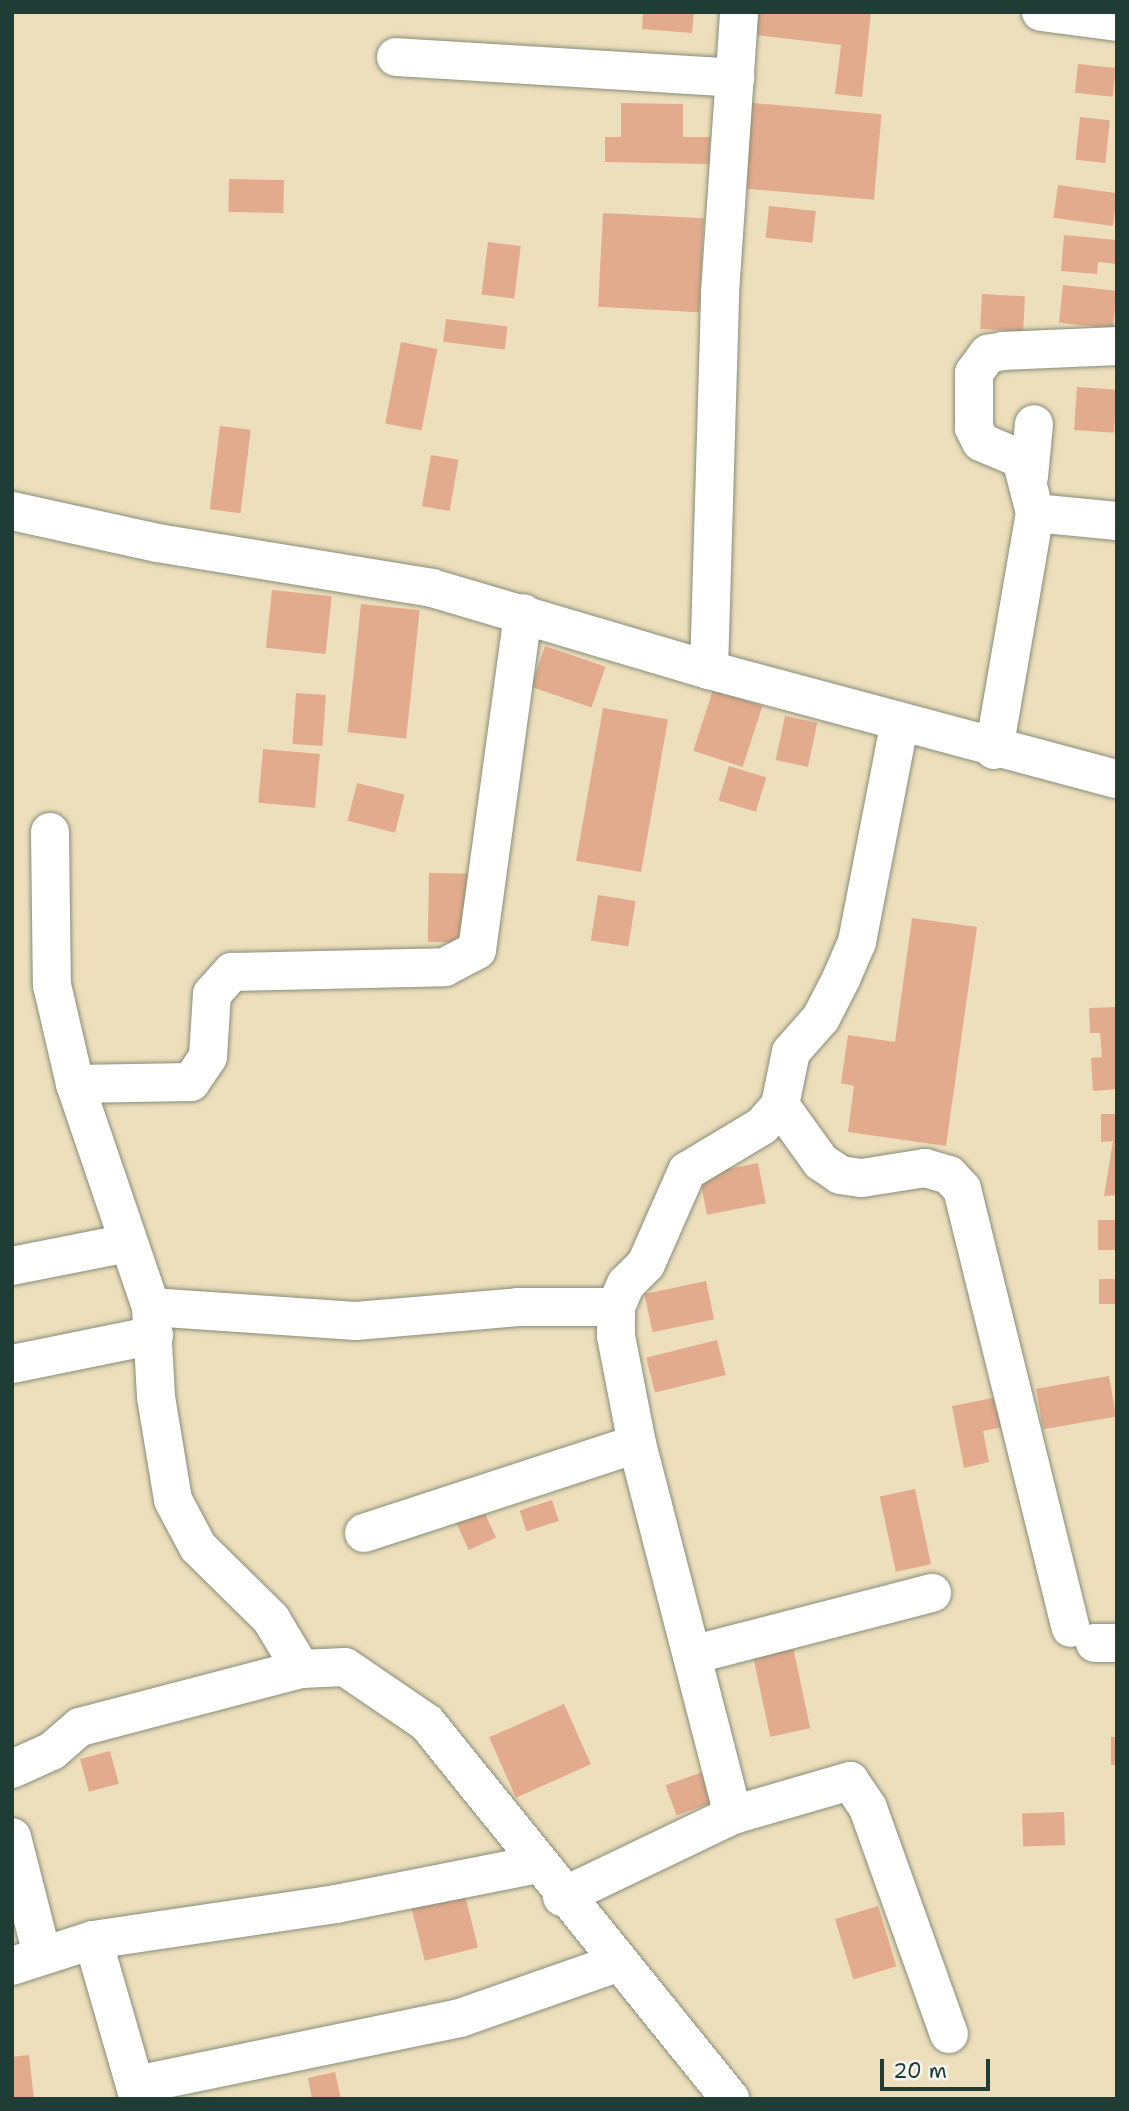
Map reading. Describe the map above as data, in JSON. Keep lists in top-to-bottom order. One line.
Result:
{"scale_bar":"20 m"}
